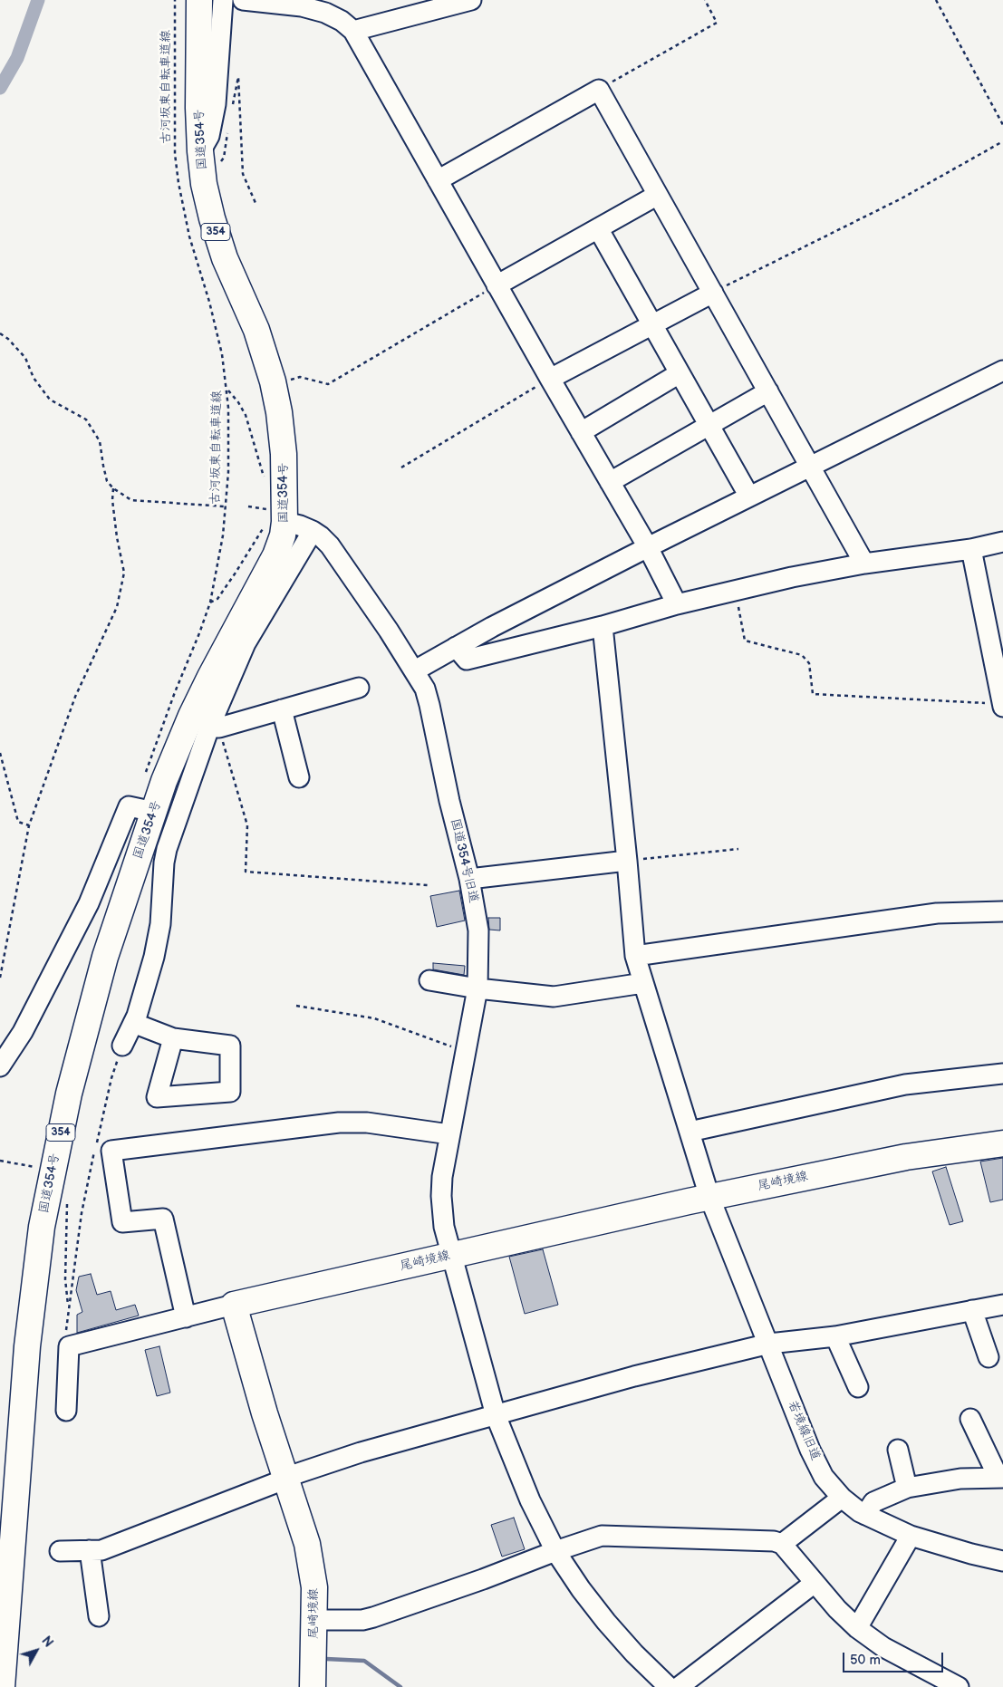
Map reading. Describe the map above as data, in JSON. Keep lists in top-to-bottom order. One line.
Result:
{"streets":{"main road":["国道354号","354","尾崎境線"],"street":["国道354号旧道","若境線旧道"],"path":["古河坂東自転車道線"]},"crossings":[["国道354号","国道354号旧道"],["国道354号旧道","尾崎境線"],["尾崎境線","若境線旧道"]],"scale_bar":"50 m","north":"top right"}
